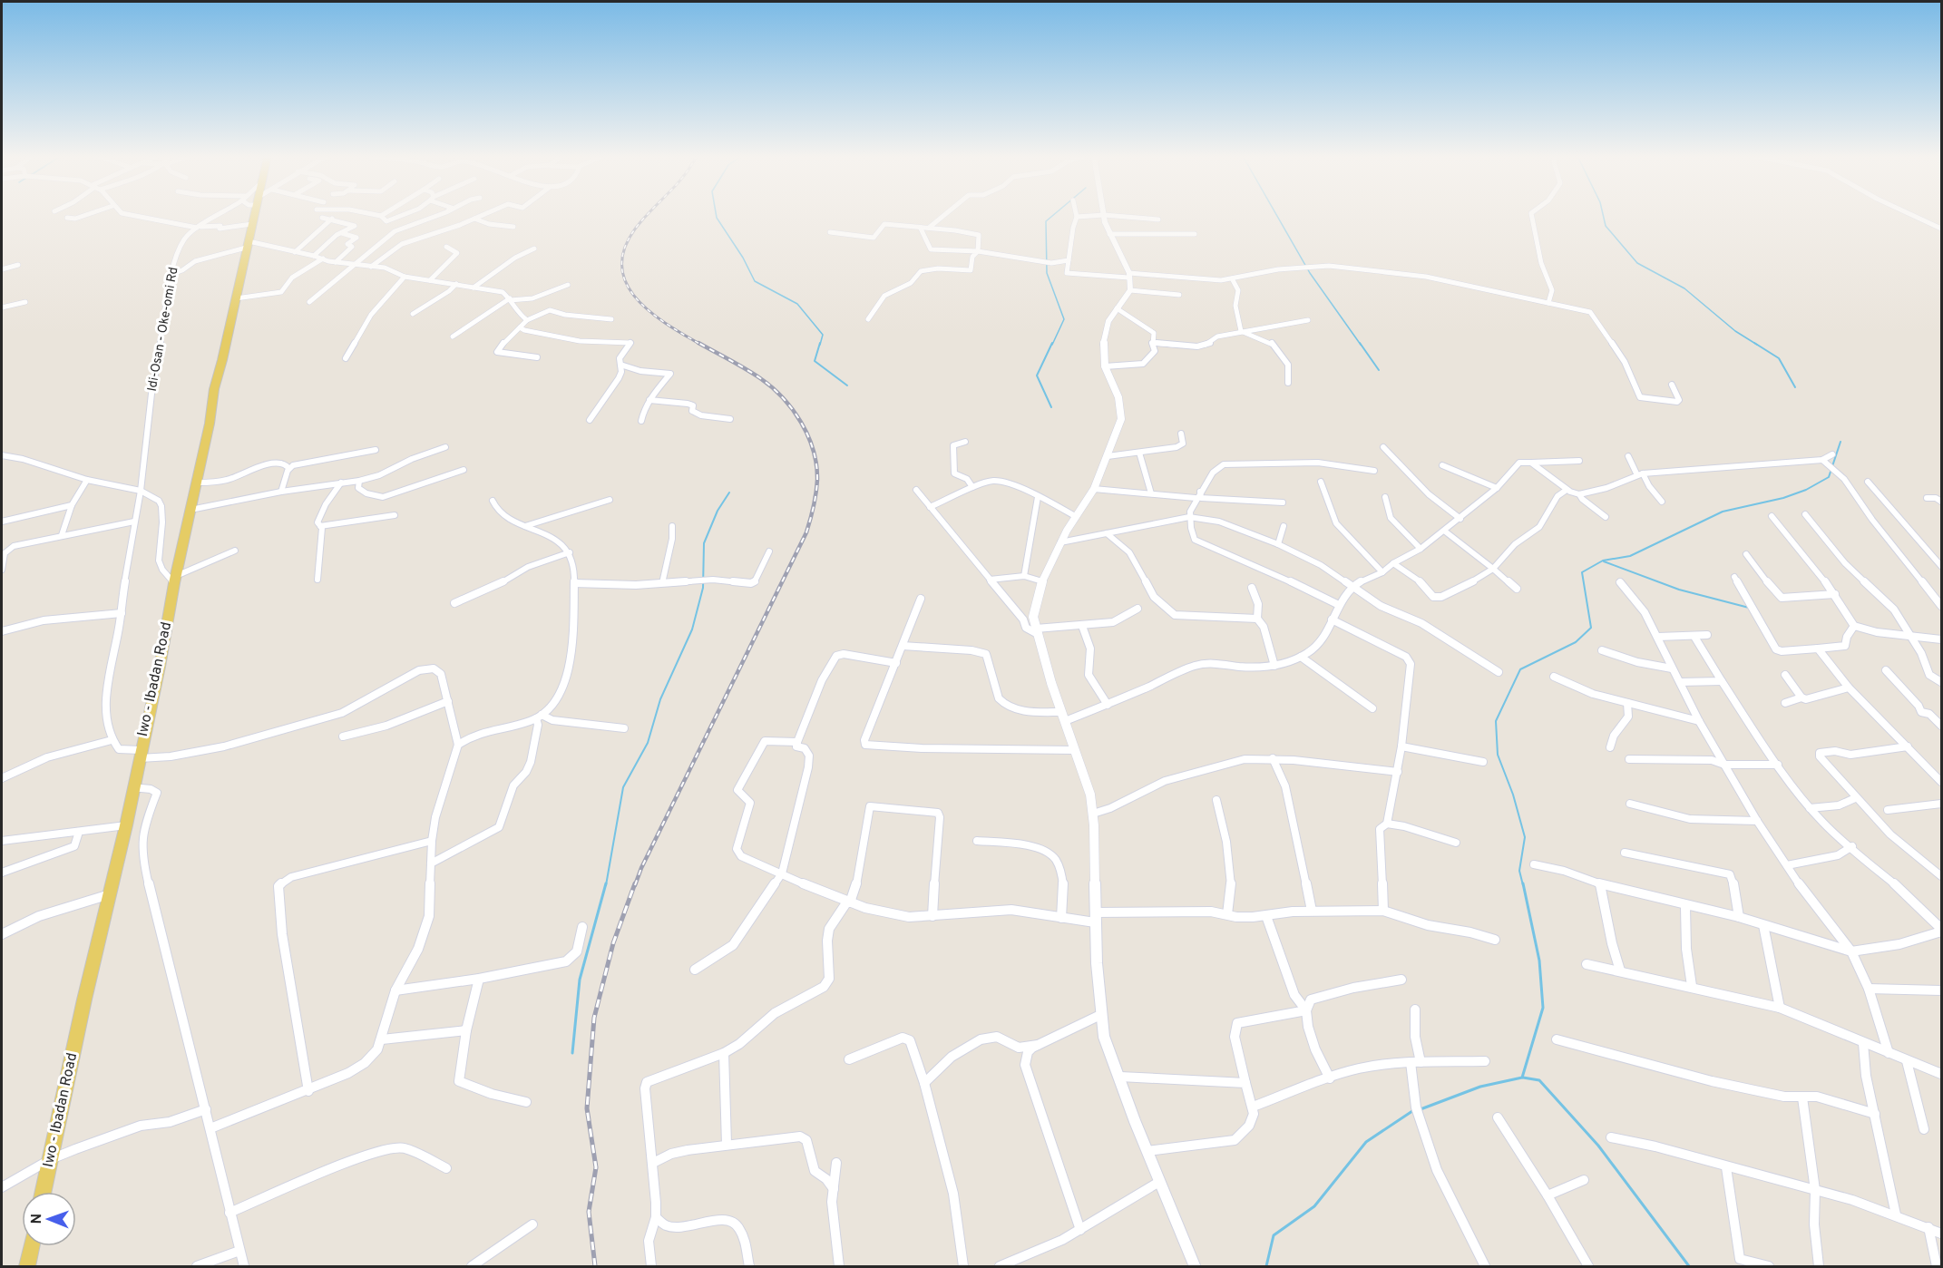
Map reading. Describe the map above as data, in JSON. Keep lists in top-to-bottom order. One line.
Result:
{"streets":{"main road":["Iwo - Ibadan Road"],"street":["Idi-Osan - Oke-omi Rd"]},"north":"left"}
